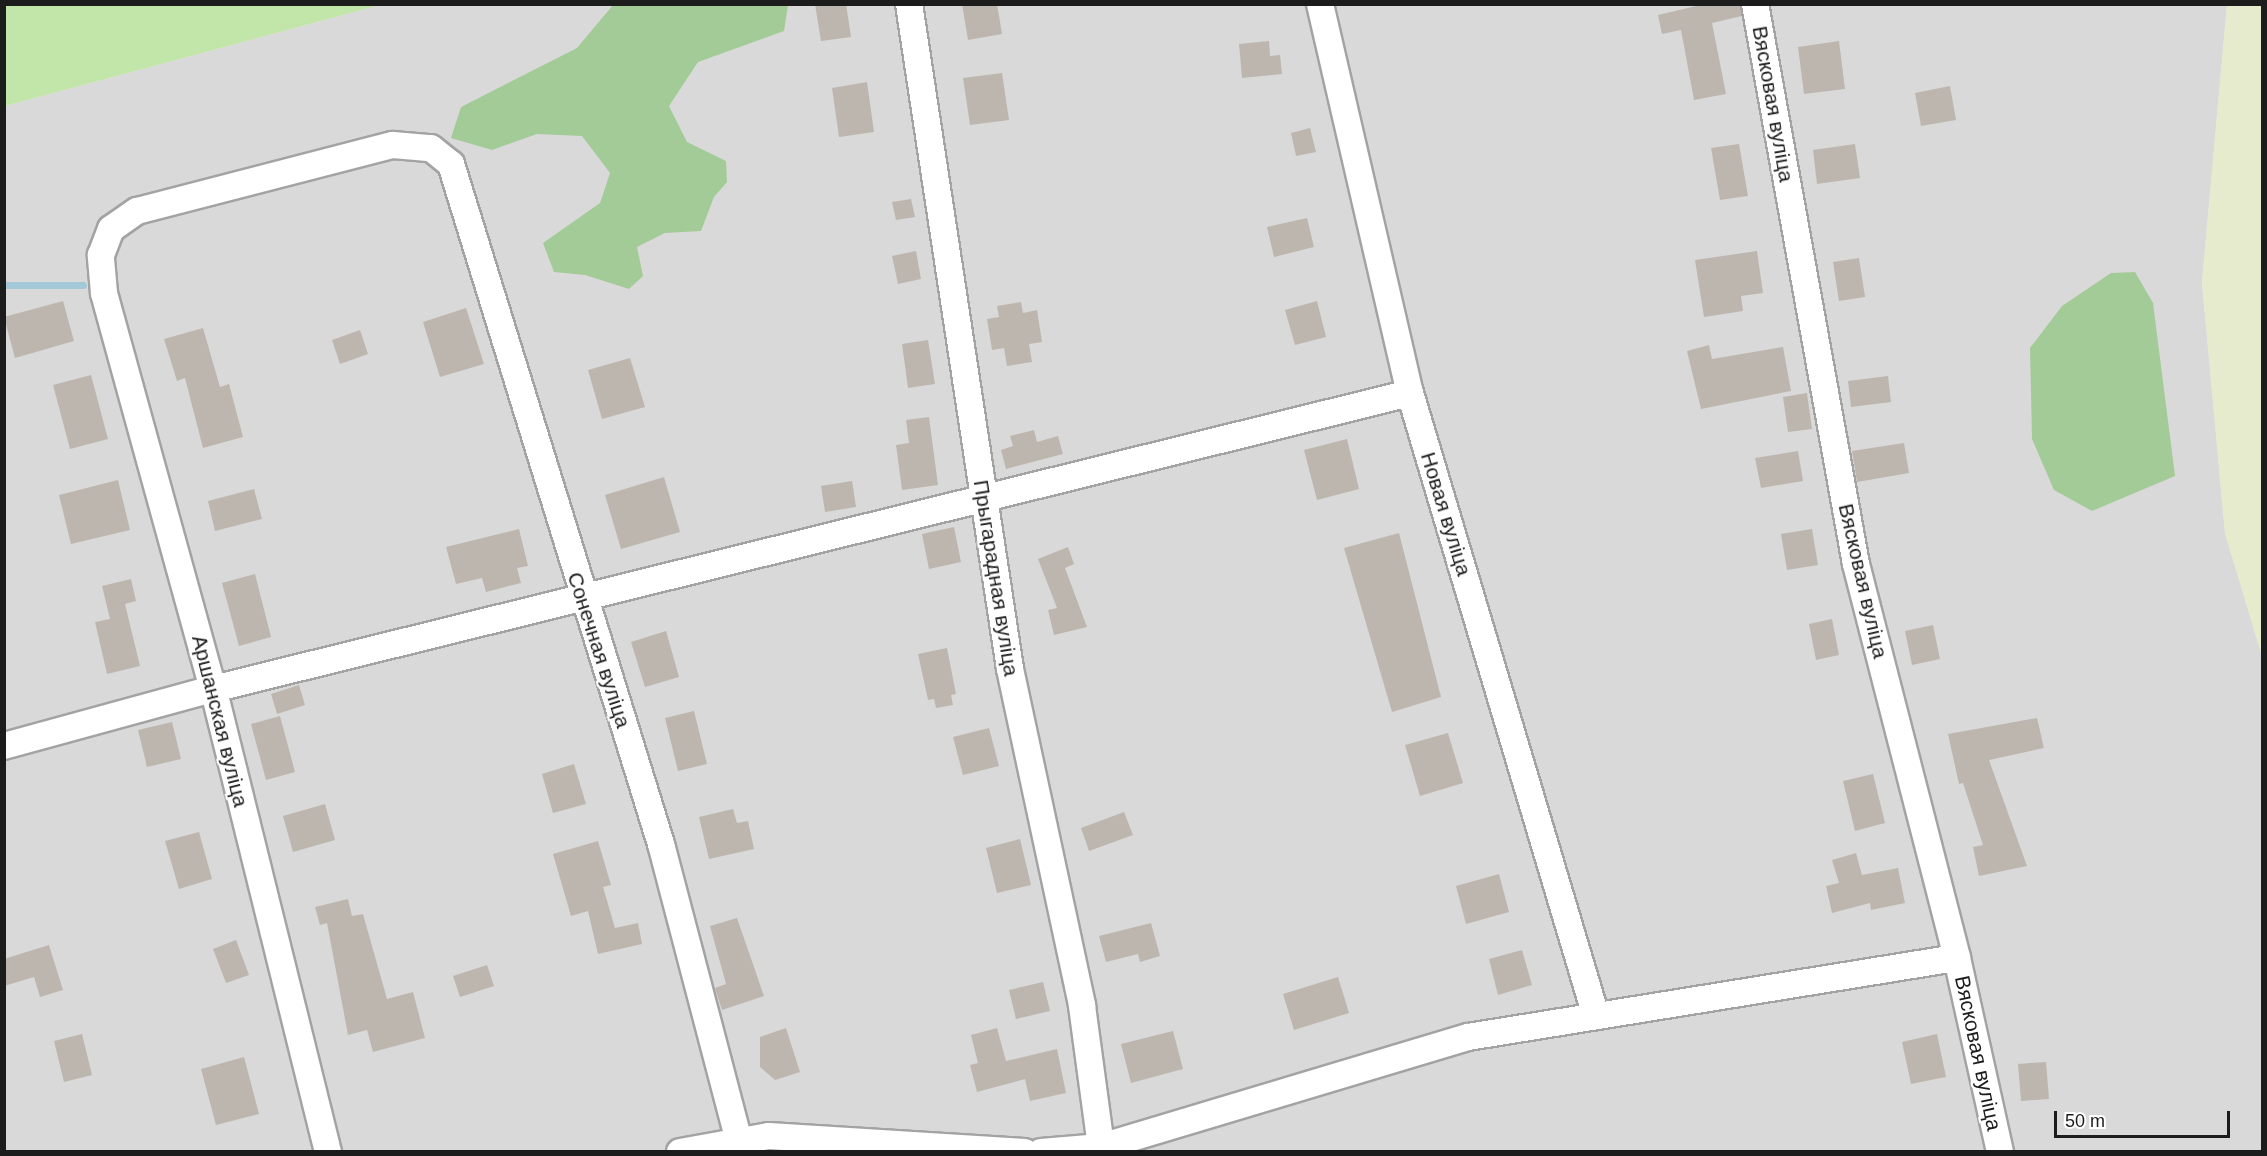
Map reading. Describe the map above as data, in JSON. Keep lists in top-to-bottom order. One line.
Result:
{"streets":{"street":["Вясковая вуліца","Новая вуліца","Прыгарадная вуліца","Сонечная вуліца","Аршанская вуліца"]},"crossings":[["Сонечная вуліца","Аршанская вуліца"]],"scale_bar":"50 m"}
